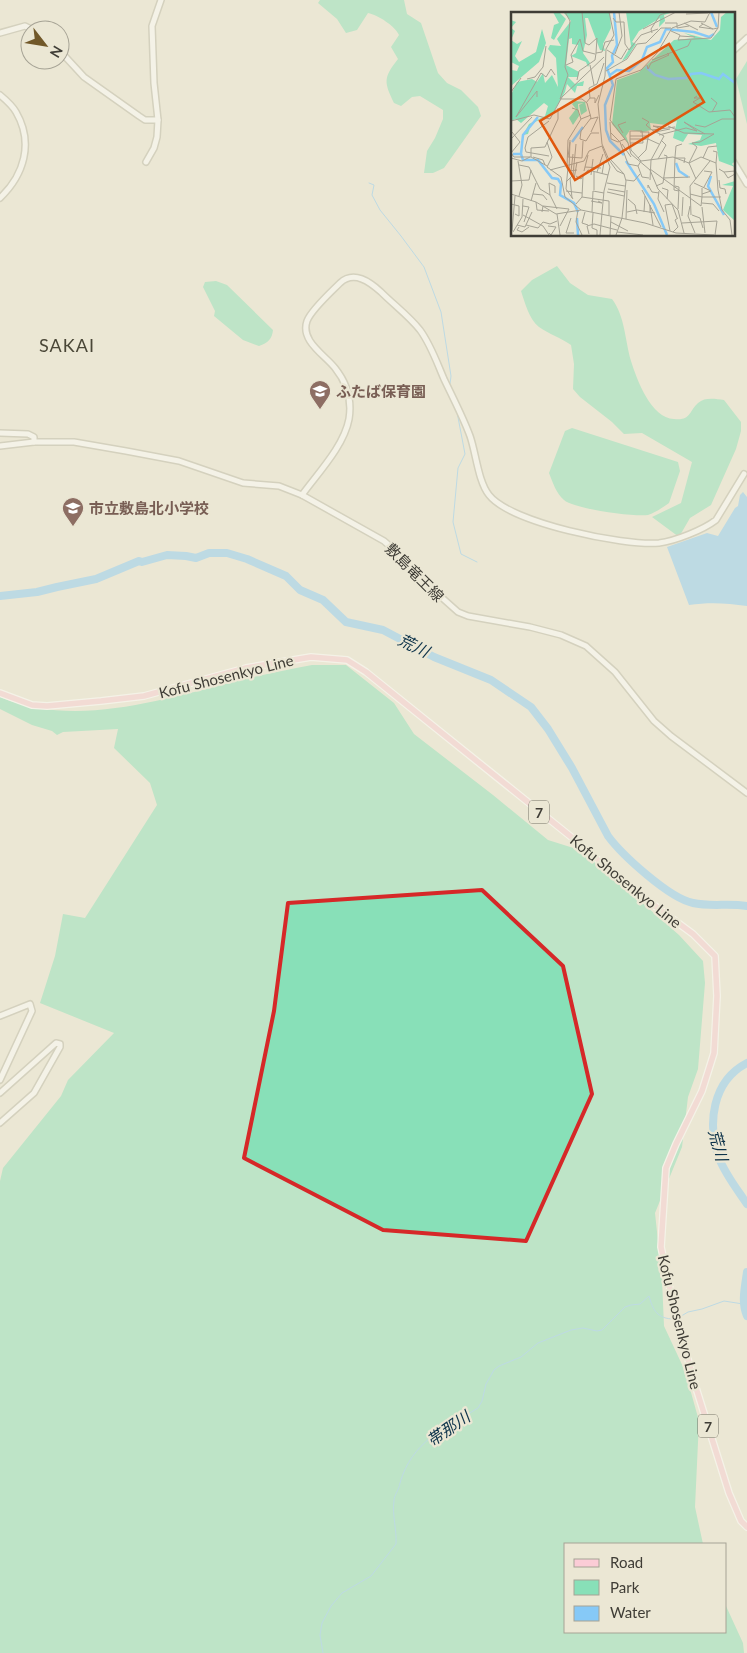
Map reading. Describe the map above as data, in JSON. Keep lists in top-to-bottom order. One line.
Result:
{"streets":{"main road":["Kofu Shosenkyo Line","7"],"street":["敷島竜王線"]},"districts":["SAKAI"],"water":["荒川","帯那川"],"places":{"school or university":["ふたば保育園","市立敷島北小学校"]},"legend":["Road","Park","Water"],"north":"bottom right"}
